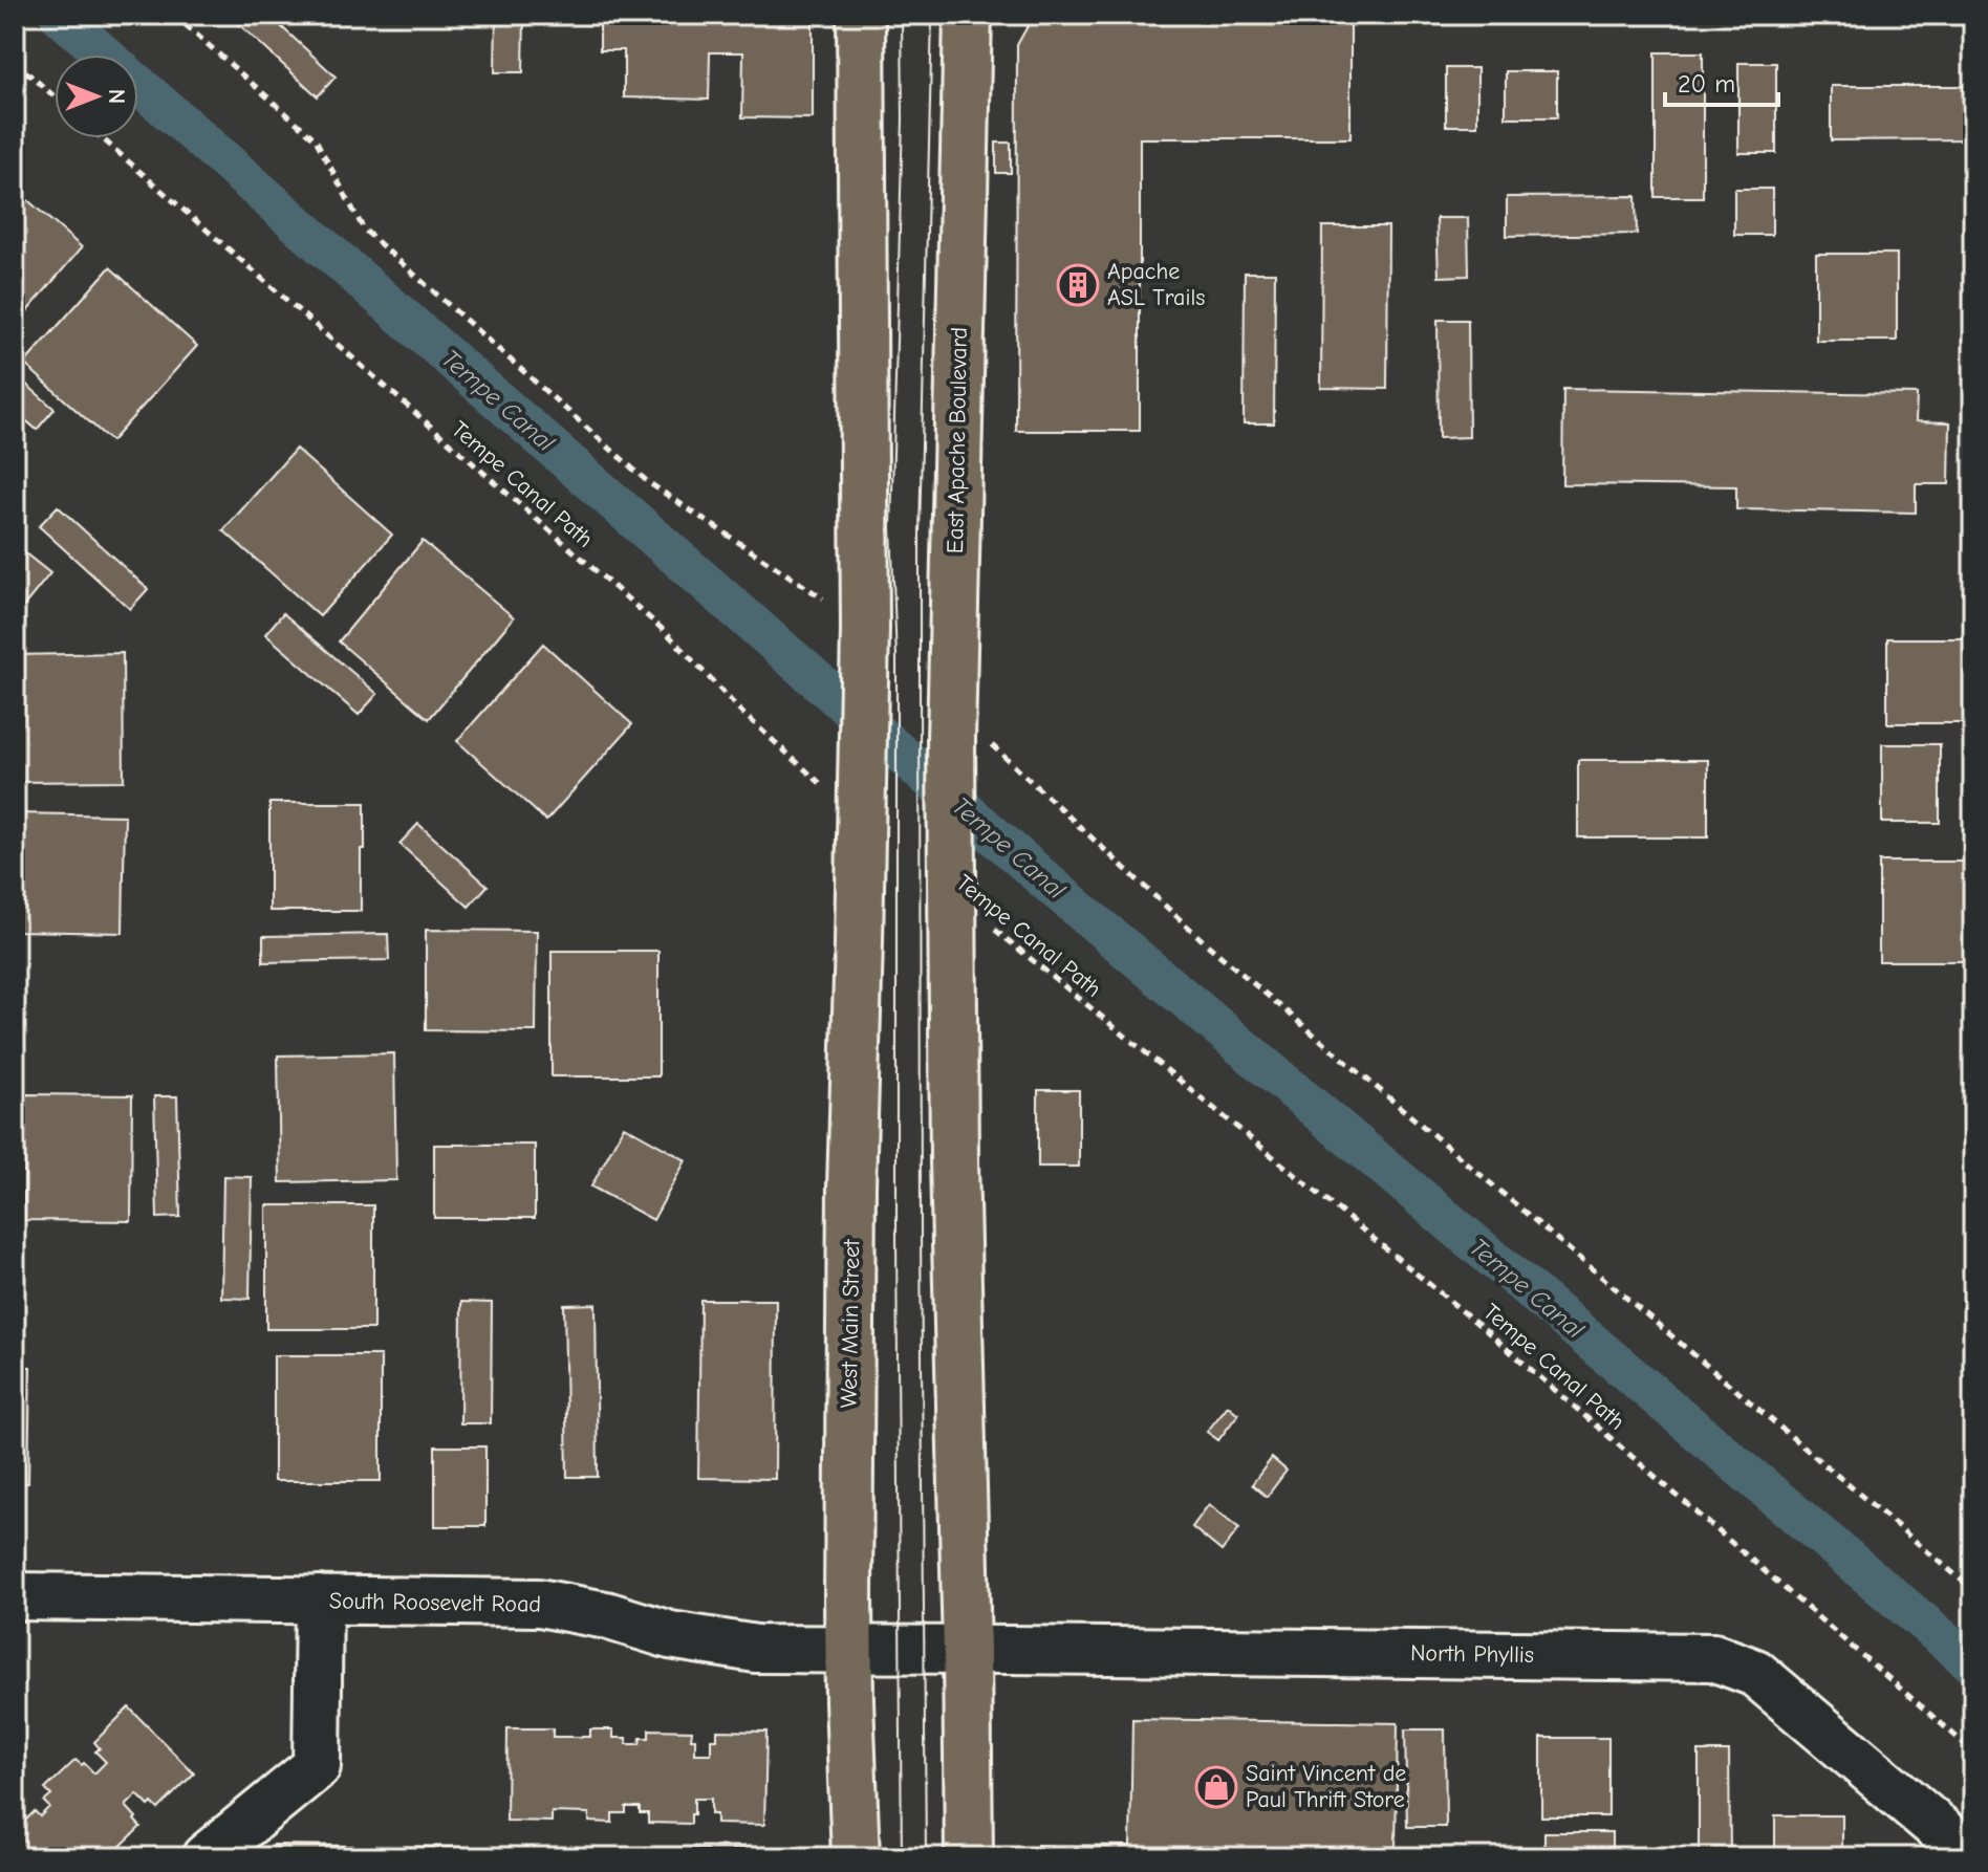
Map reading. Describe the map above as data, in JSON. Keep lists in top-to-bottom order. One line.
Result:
{"streets":{"main road":["East Apache Boulevard","West Main Street"],"street":["South Roosevelt Road","North Phyllis"],"path":["Tempe Canal Path"]},"crossings":[["East Apache Boulevard","Tempe Canal Path"],["Tempe Canal Path","West Main Street"],["West Main Street","South Roosevelt Road"],["South Roosevelt Road","North Phyllis"]],"water":["Tempe Canal"],"places":{"building":["Apache ASL Trails"],"shop":["Saint Vincent de Paul Thrift Store"]},"scale_bar":"20 m","north":"right"}
